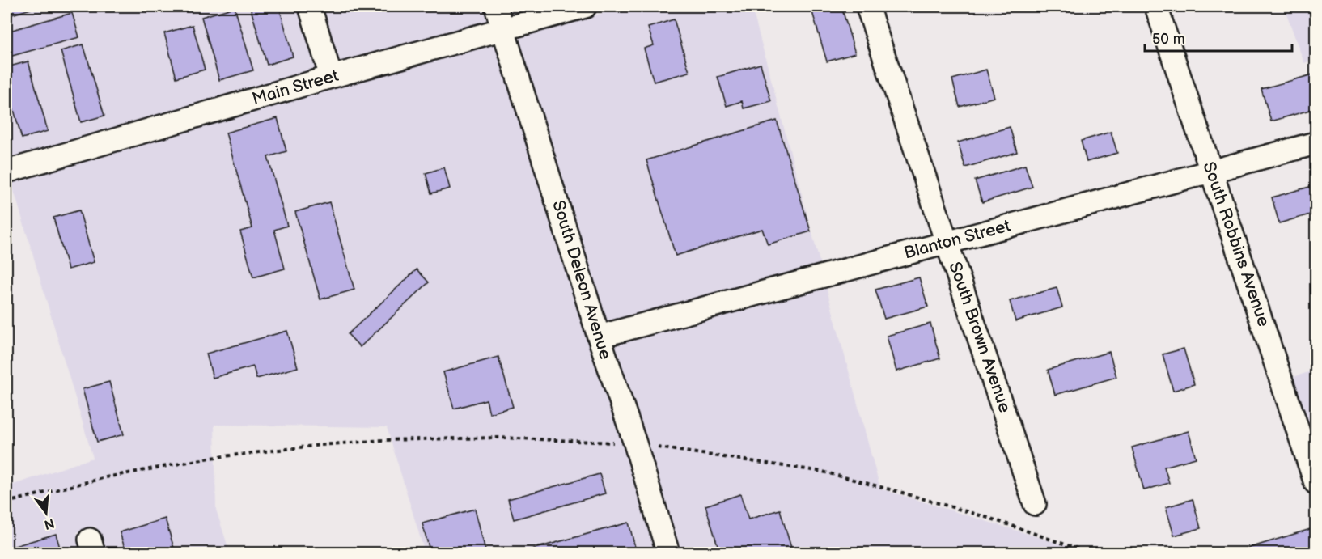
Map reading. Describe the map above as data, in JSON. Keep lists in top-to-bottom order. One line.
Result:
{"streets":{"street":["Main Street","Blanton Street","South Robbins Avenue","South Deleon Avenue","South Brown Avenue"]},"crossings":[["Main Street","South Deleon Avenue"],["Blanton Street","South Robbins Avenue"],["Blanton Street","South Deleon Avenue"],["Blanton Street","South Brown Avenue"]],"scale_bar":"50 m","north":"bottom"}
